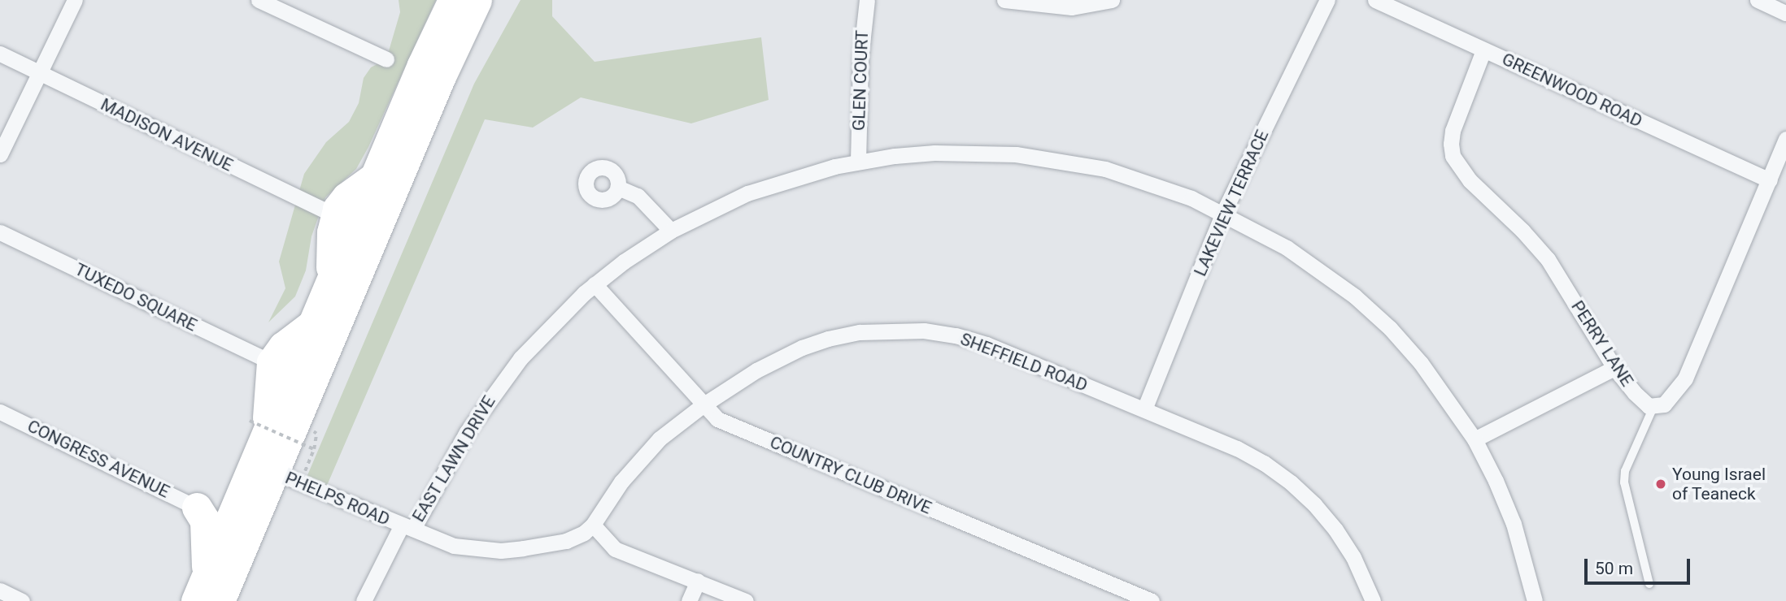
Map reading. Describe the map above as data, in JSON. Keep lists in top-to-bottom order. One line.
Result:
{"streets":{"street":["GLEN COURT","GREENWOOD ROAD","MADISON AVENUE","LAKEVIEW TERRACE","TUXEDO SQUARE","PERRY LANE","SHEFFIELD ROAD","CONGRESS AVENUE","EAST LAWN DRIVE","COUNTRY CLUB DRIVE","PHELPS ROAD"]},"crossings":[["GLEN COURT","EAST LAWN DRIVE"],["GREENWOOD ROAD","PERRY LANE"],["LAKEVIEW TERRACE","SHEFFIELD ROAD"],["LAKEVIEW TERRACE","EAST LAWN DRIVE"],["SHEFFIELD ROAD","COUNTRY CLUB DRIVE"],["SHEFFIELD ROAD","PHELPS ROAD"],["EAST LAWN DRIVE","COUNTRY CLUB DRIVE"],["EAST LAWN DRIVE","PHELPS ROAD"]],"places":["Young Israel of Teaneck"],"scale_bar":"50 m"}
